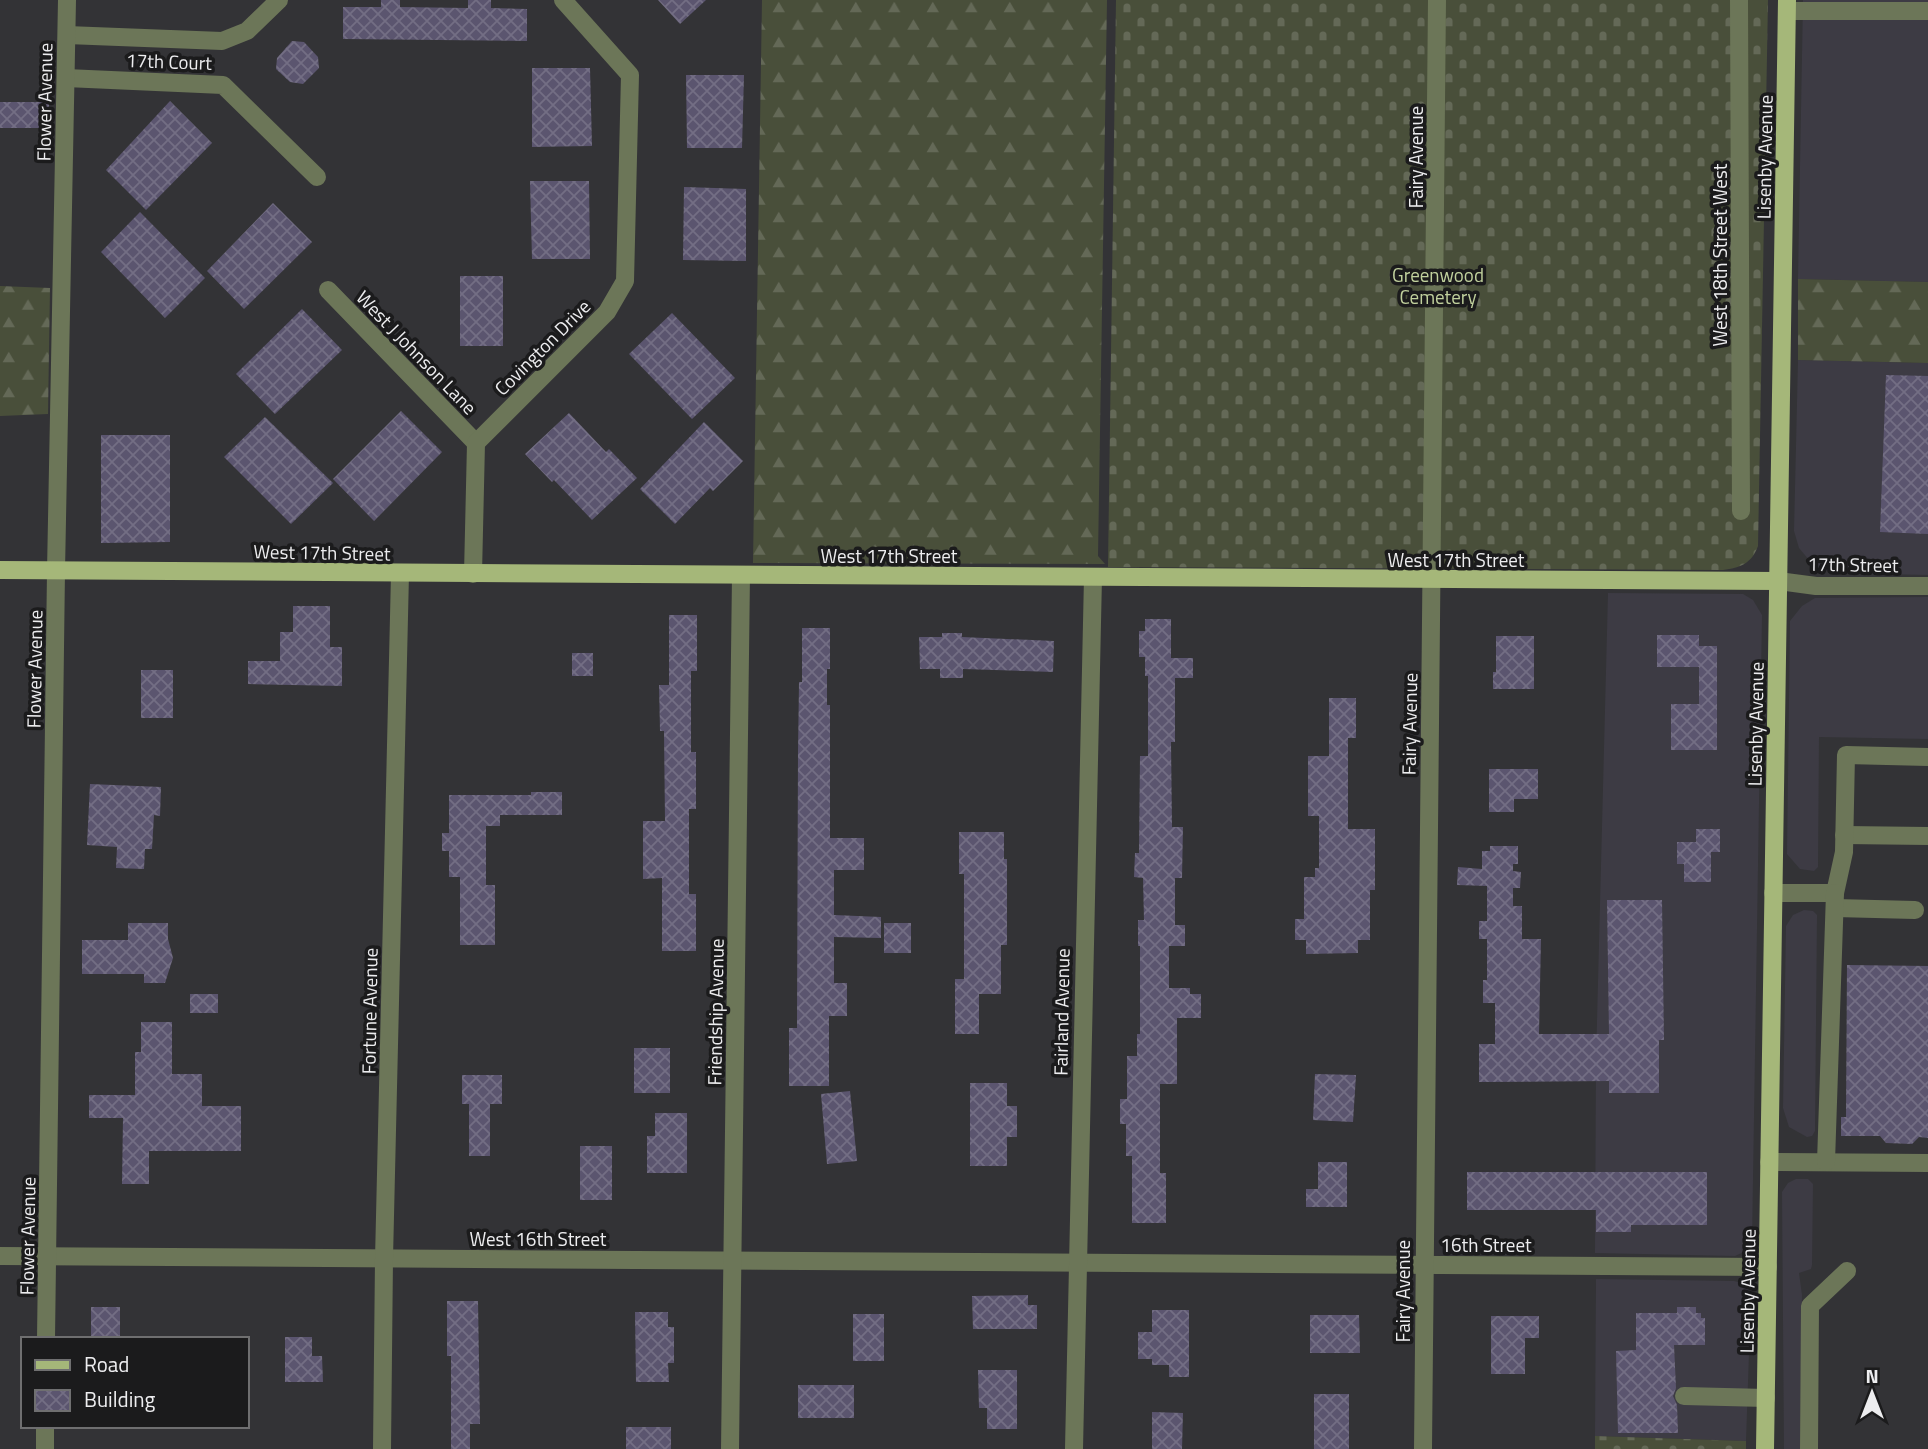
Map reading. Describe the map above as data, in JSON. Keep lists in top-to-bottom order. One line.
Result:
{"streets":{"main road":["Lisenby Avenue","West 17th Street"],"street":["17th Court","Flower Avenue","Fairy Avenue","West 18th Street West","Covington Drive","West J Johnson Lane","17th Street","Fortune Avenue","Friendship Avenue","Fairland Avenue","West 16th Street","16th Street"]},"crossings":[["17th Court","Flower Avenue"],["Flower Avenue","West 17th Street"],["Flower Avenue","West 16th Street"],["Fairy Avenue","West 17th Street"],["Fairy Avenue","16th Street"],["Lisenby Avenue","West 17th Street"],["Lisenby Avenue","17th Street"],["Lisenby Avenue","16th Street"],["Covington Drive","West J Johnson Lane"],["West 17th Street","17th Street"],["West 17th Street","Fortune Avenue"],["West 17th Street","Friendship Avenue"],["West 17th Street","Fairland Avenue"],["Fortune Avenue","West 16th Street"],["Friendship Avenue","West 16th Street"],["Fairland Avenue","West 16th Street"],["Fairland Avenue","16th Street"],["West 16th Street","16th Street"]],"parks":["Greenwood Cemetery"],"legend":["Road","Building"],"north":"top"}
